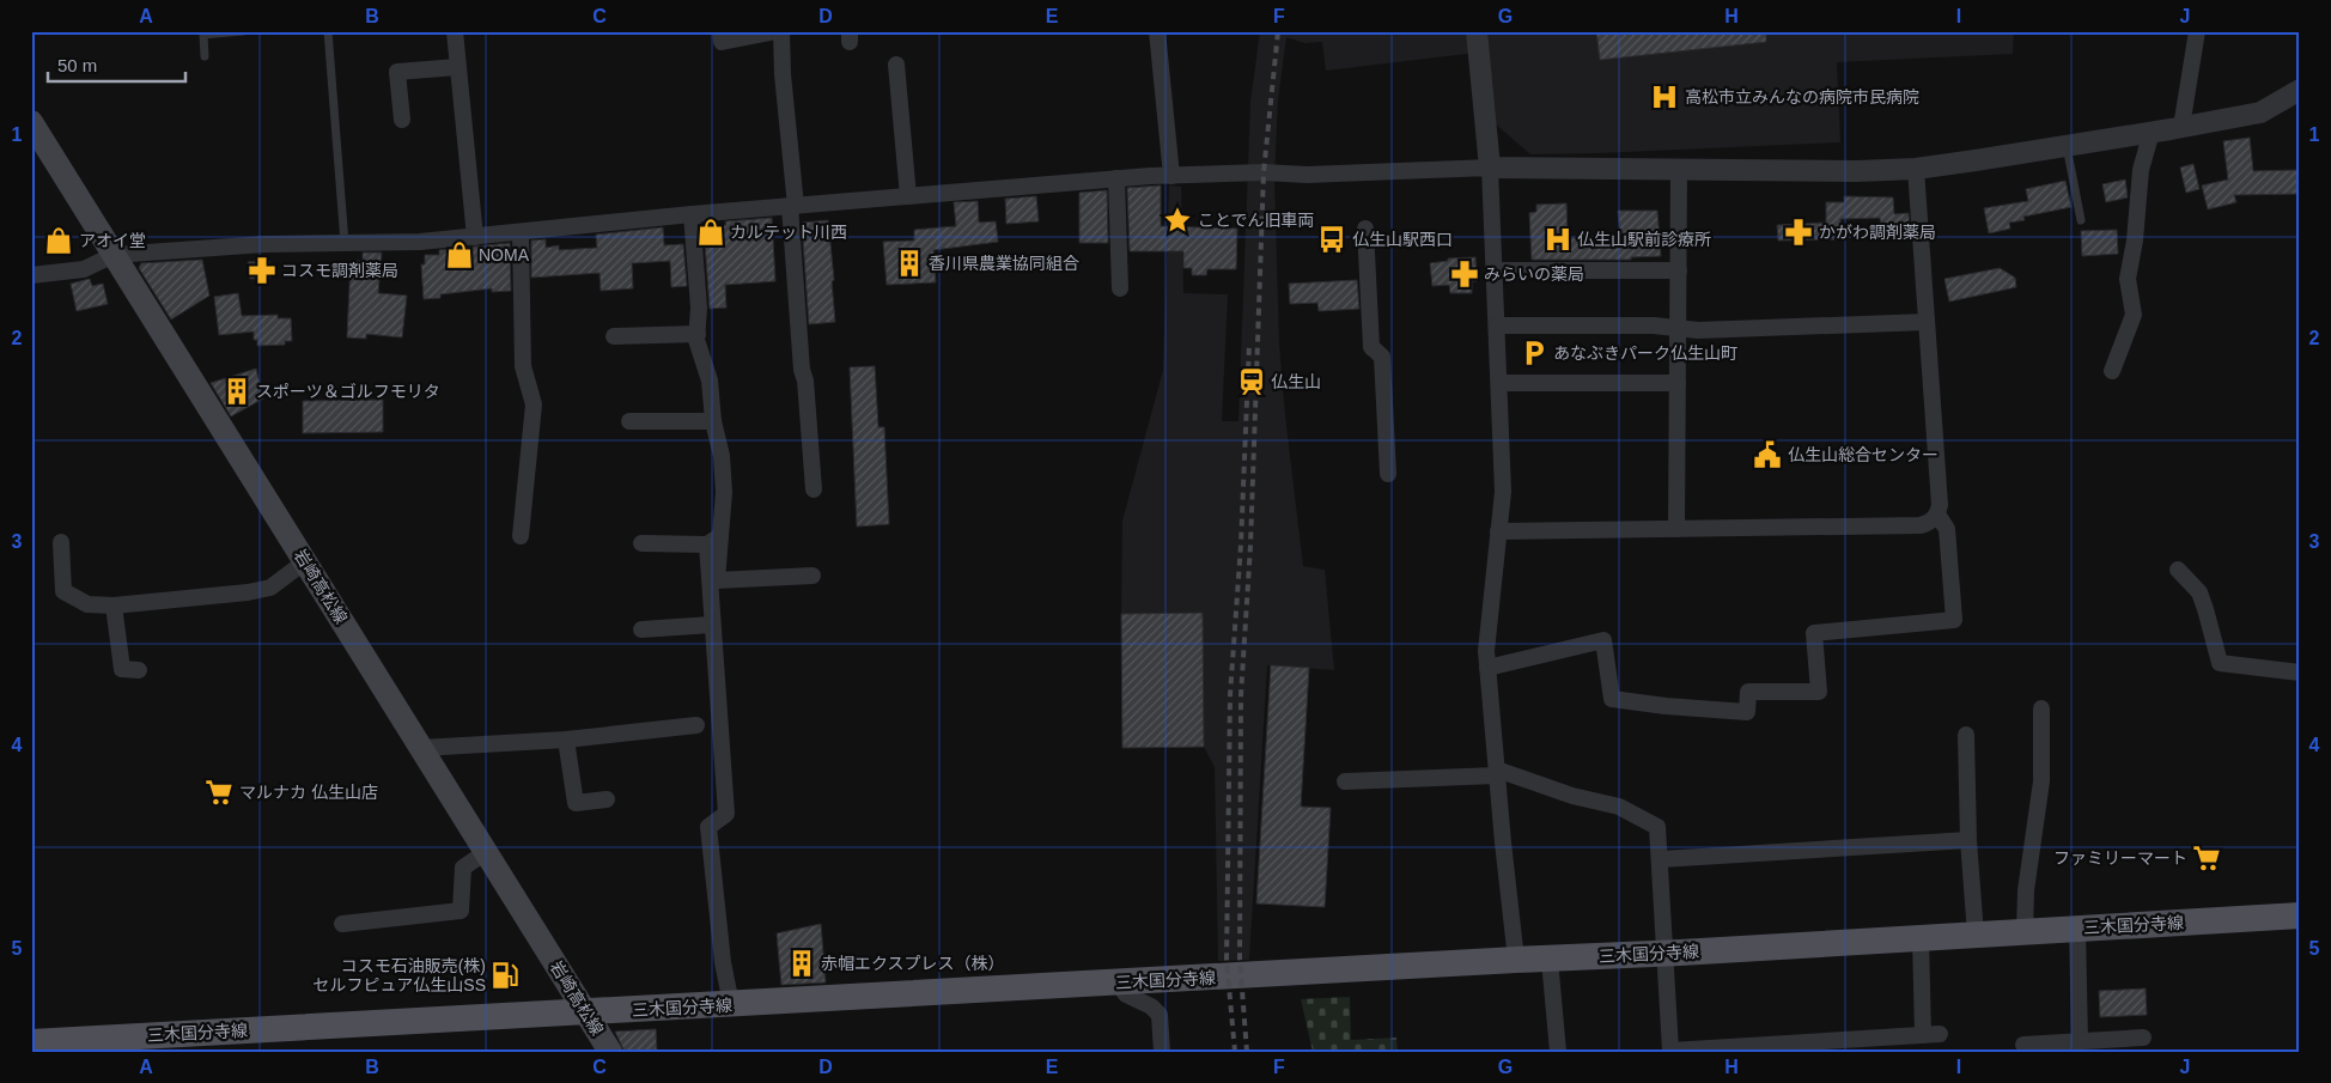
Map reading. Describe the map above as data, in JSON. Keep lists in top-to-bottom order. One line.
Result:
{"streets":{"main road":["岩崎高松線","三木国分寺線"]},"crossings":[["岩崎高松線","三木国分寺線"]],"places":{"hospital":["高松市立みんなの病院市民病院","仏生山駅前診療所"],"place":["ことでん旧車両"],"shop":["カルテット川西","アオイ堂","NOMA"],"pharmacy":["かがわ調剤薬局","コスモ調剤薬局","みらいの薬局"],"bus stop":["仏生山駅西口"],"building":["香川県農業協同組合","スポーツ＆ゴルフモリタ","赤帽エクスプレス（株）"],"parking":["あなぶきパーク仏生山町"],"station":["仏生山"],"public building":["仏生山総合センター"],"supermarket":["マルナカ 仏生山店","ファミリーマート"],"fuel station":["コスモ石油販売(株) セルフピュア仏生山SS"]},"scale_bar":"50 m","grid":{"columns":["A","B","C","D","E","F","G","H","I","J"],"rows":["1","2","3","4","5"]}}
